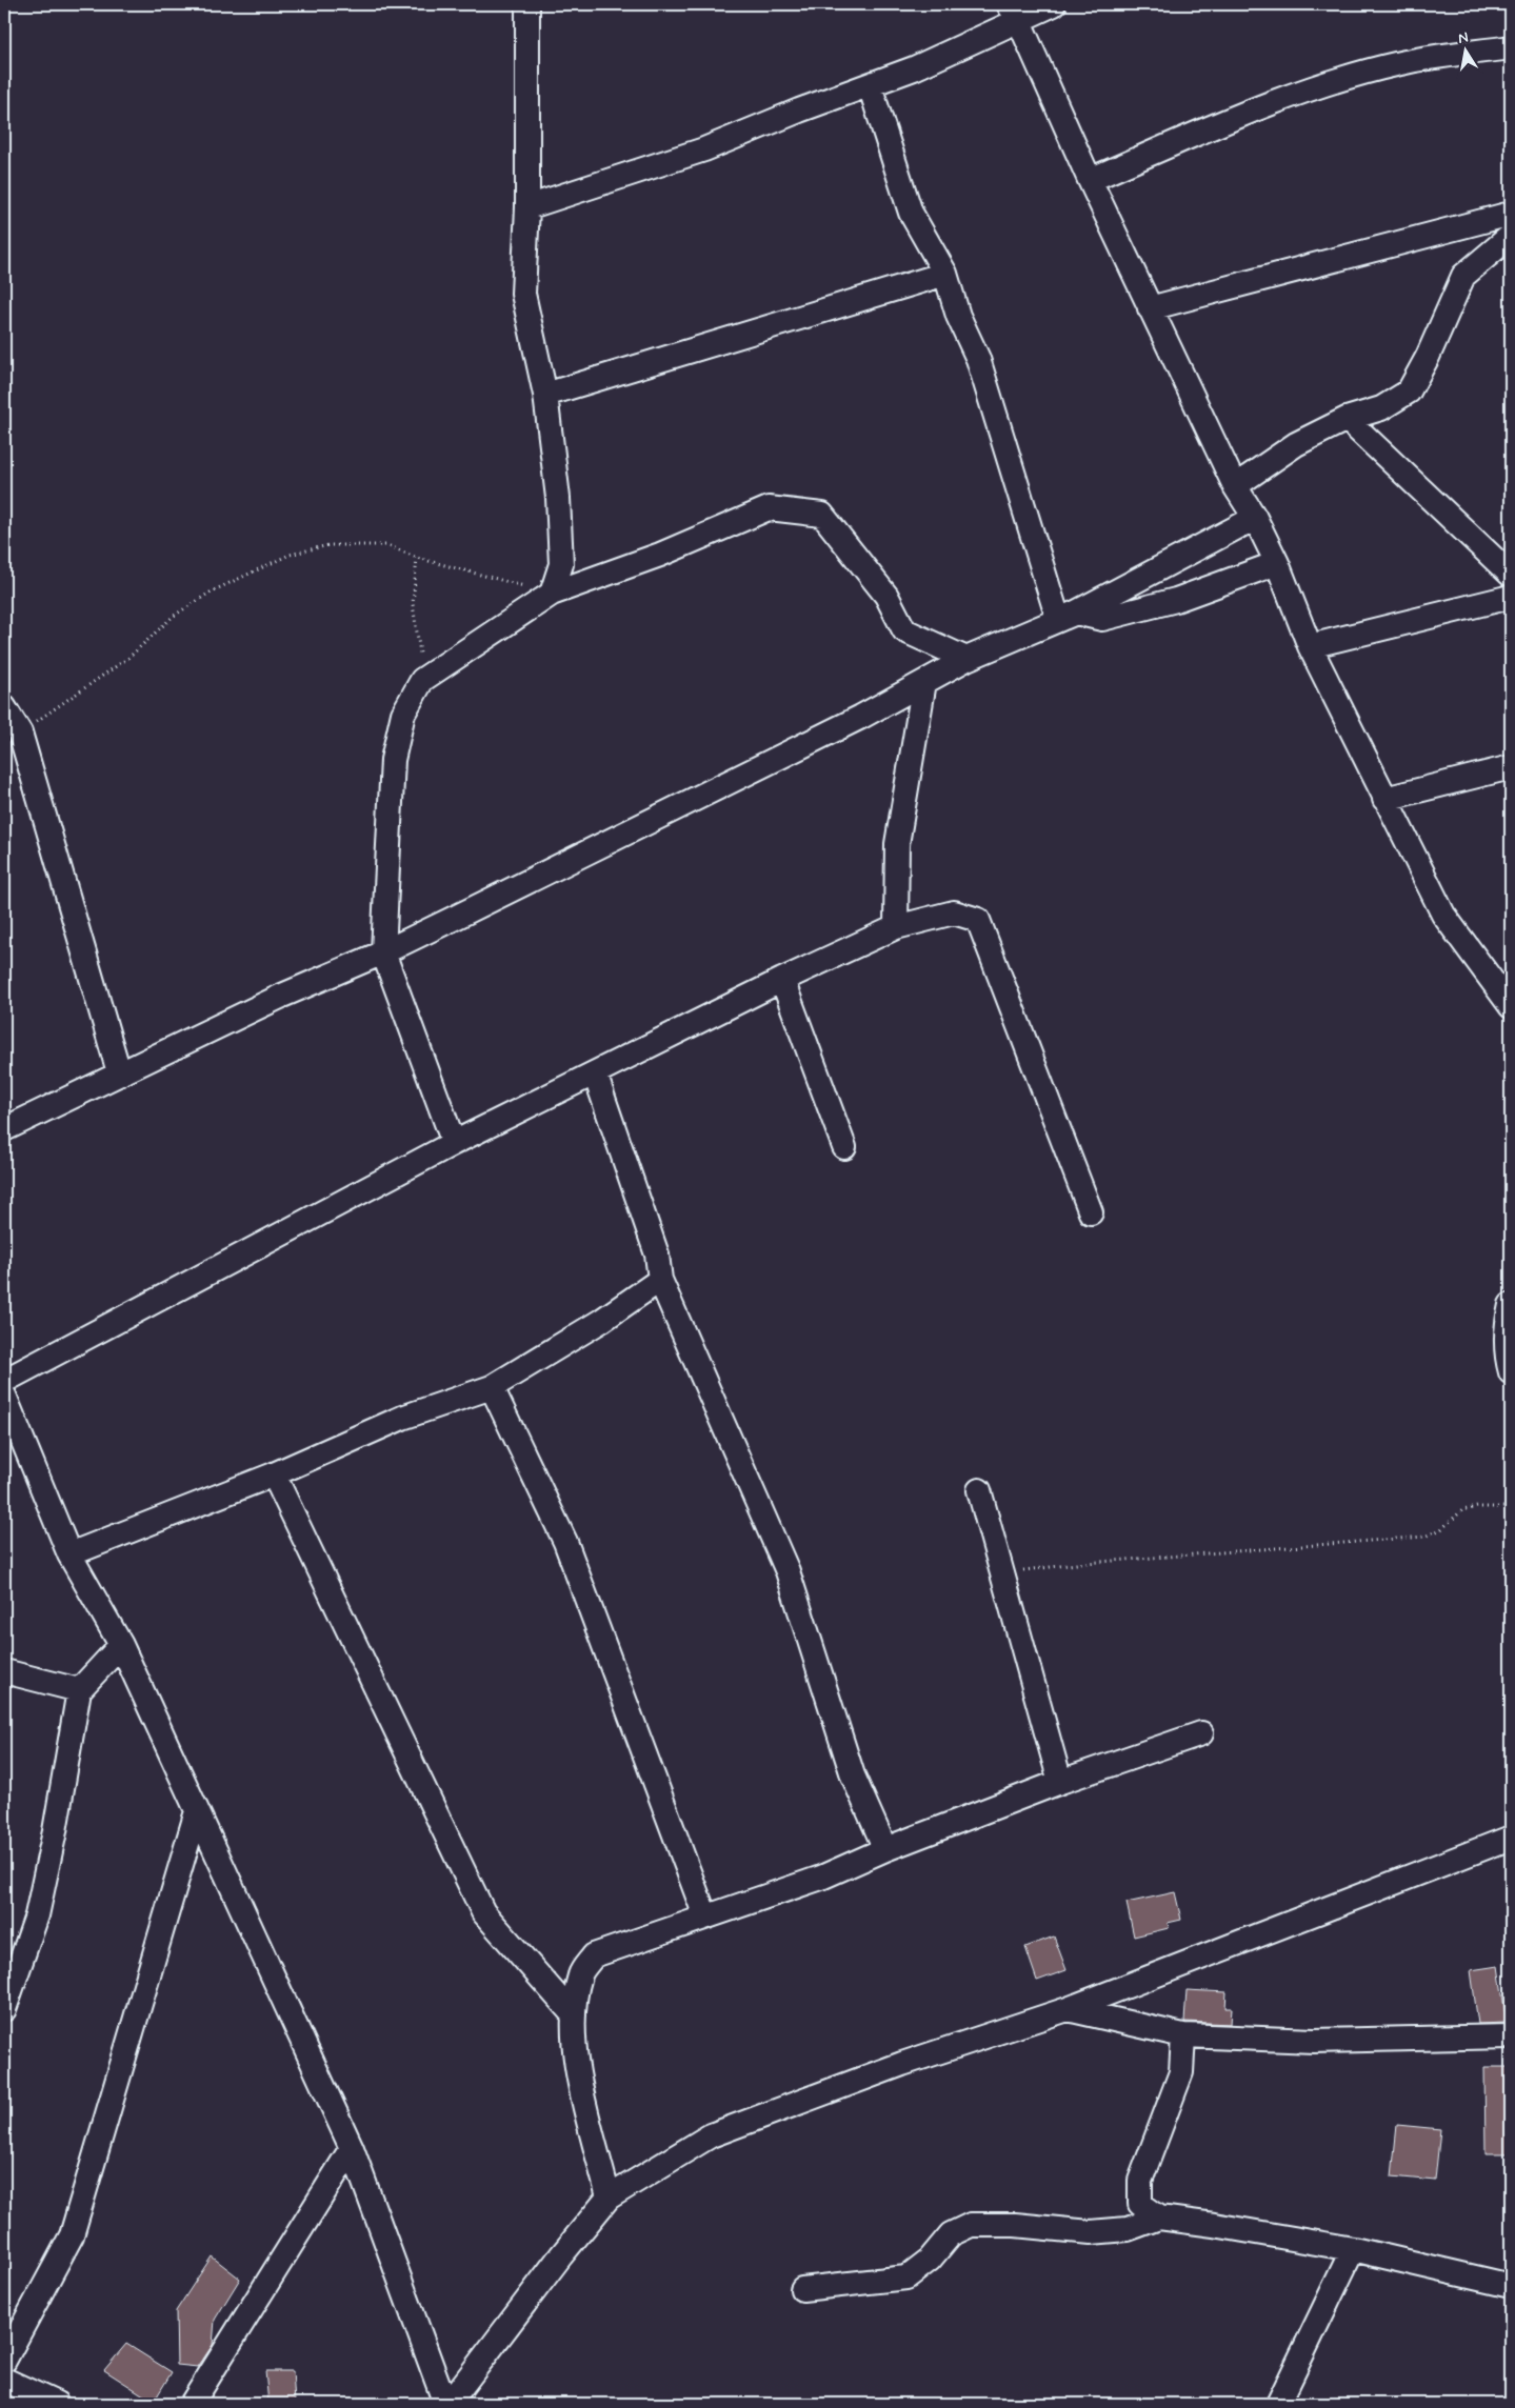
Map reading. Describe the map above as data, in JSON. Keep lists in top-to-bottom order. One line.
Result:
{"north":"top"}
